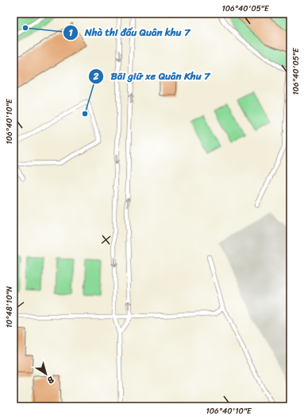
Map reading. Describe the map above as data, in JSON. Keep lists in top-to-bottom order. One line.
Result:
{"places":["Nhà thi đấu Quân khu 7","Bãi giữ xe Quân Khu 7"],"north":"bottom right","coordinates":["106°40'05\"E","106°40'10\"E","10°48'10\"N"]}
